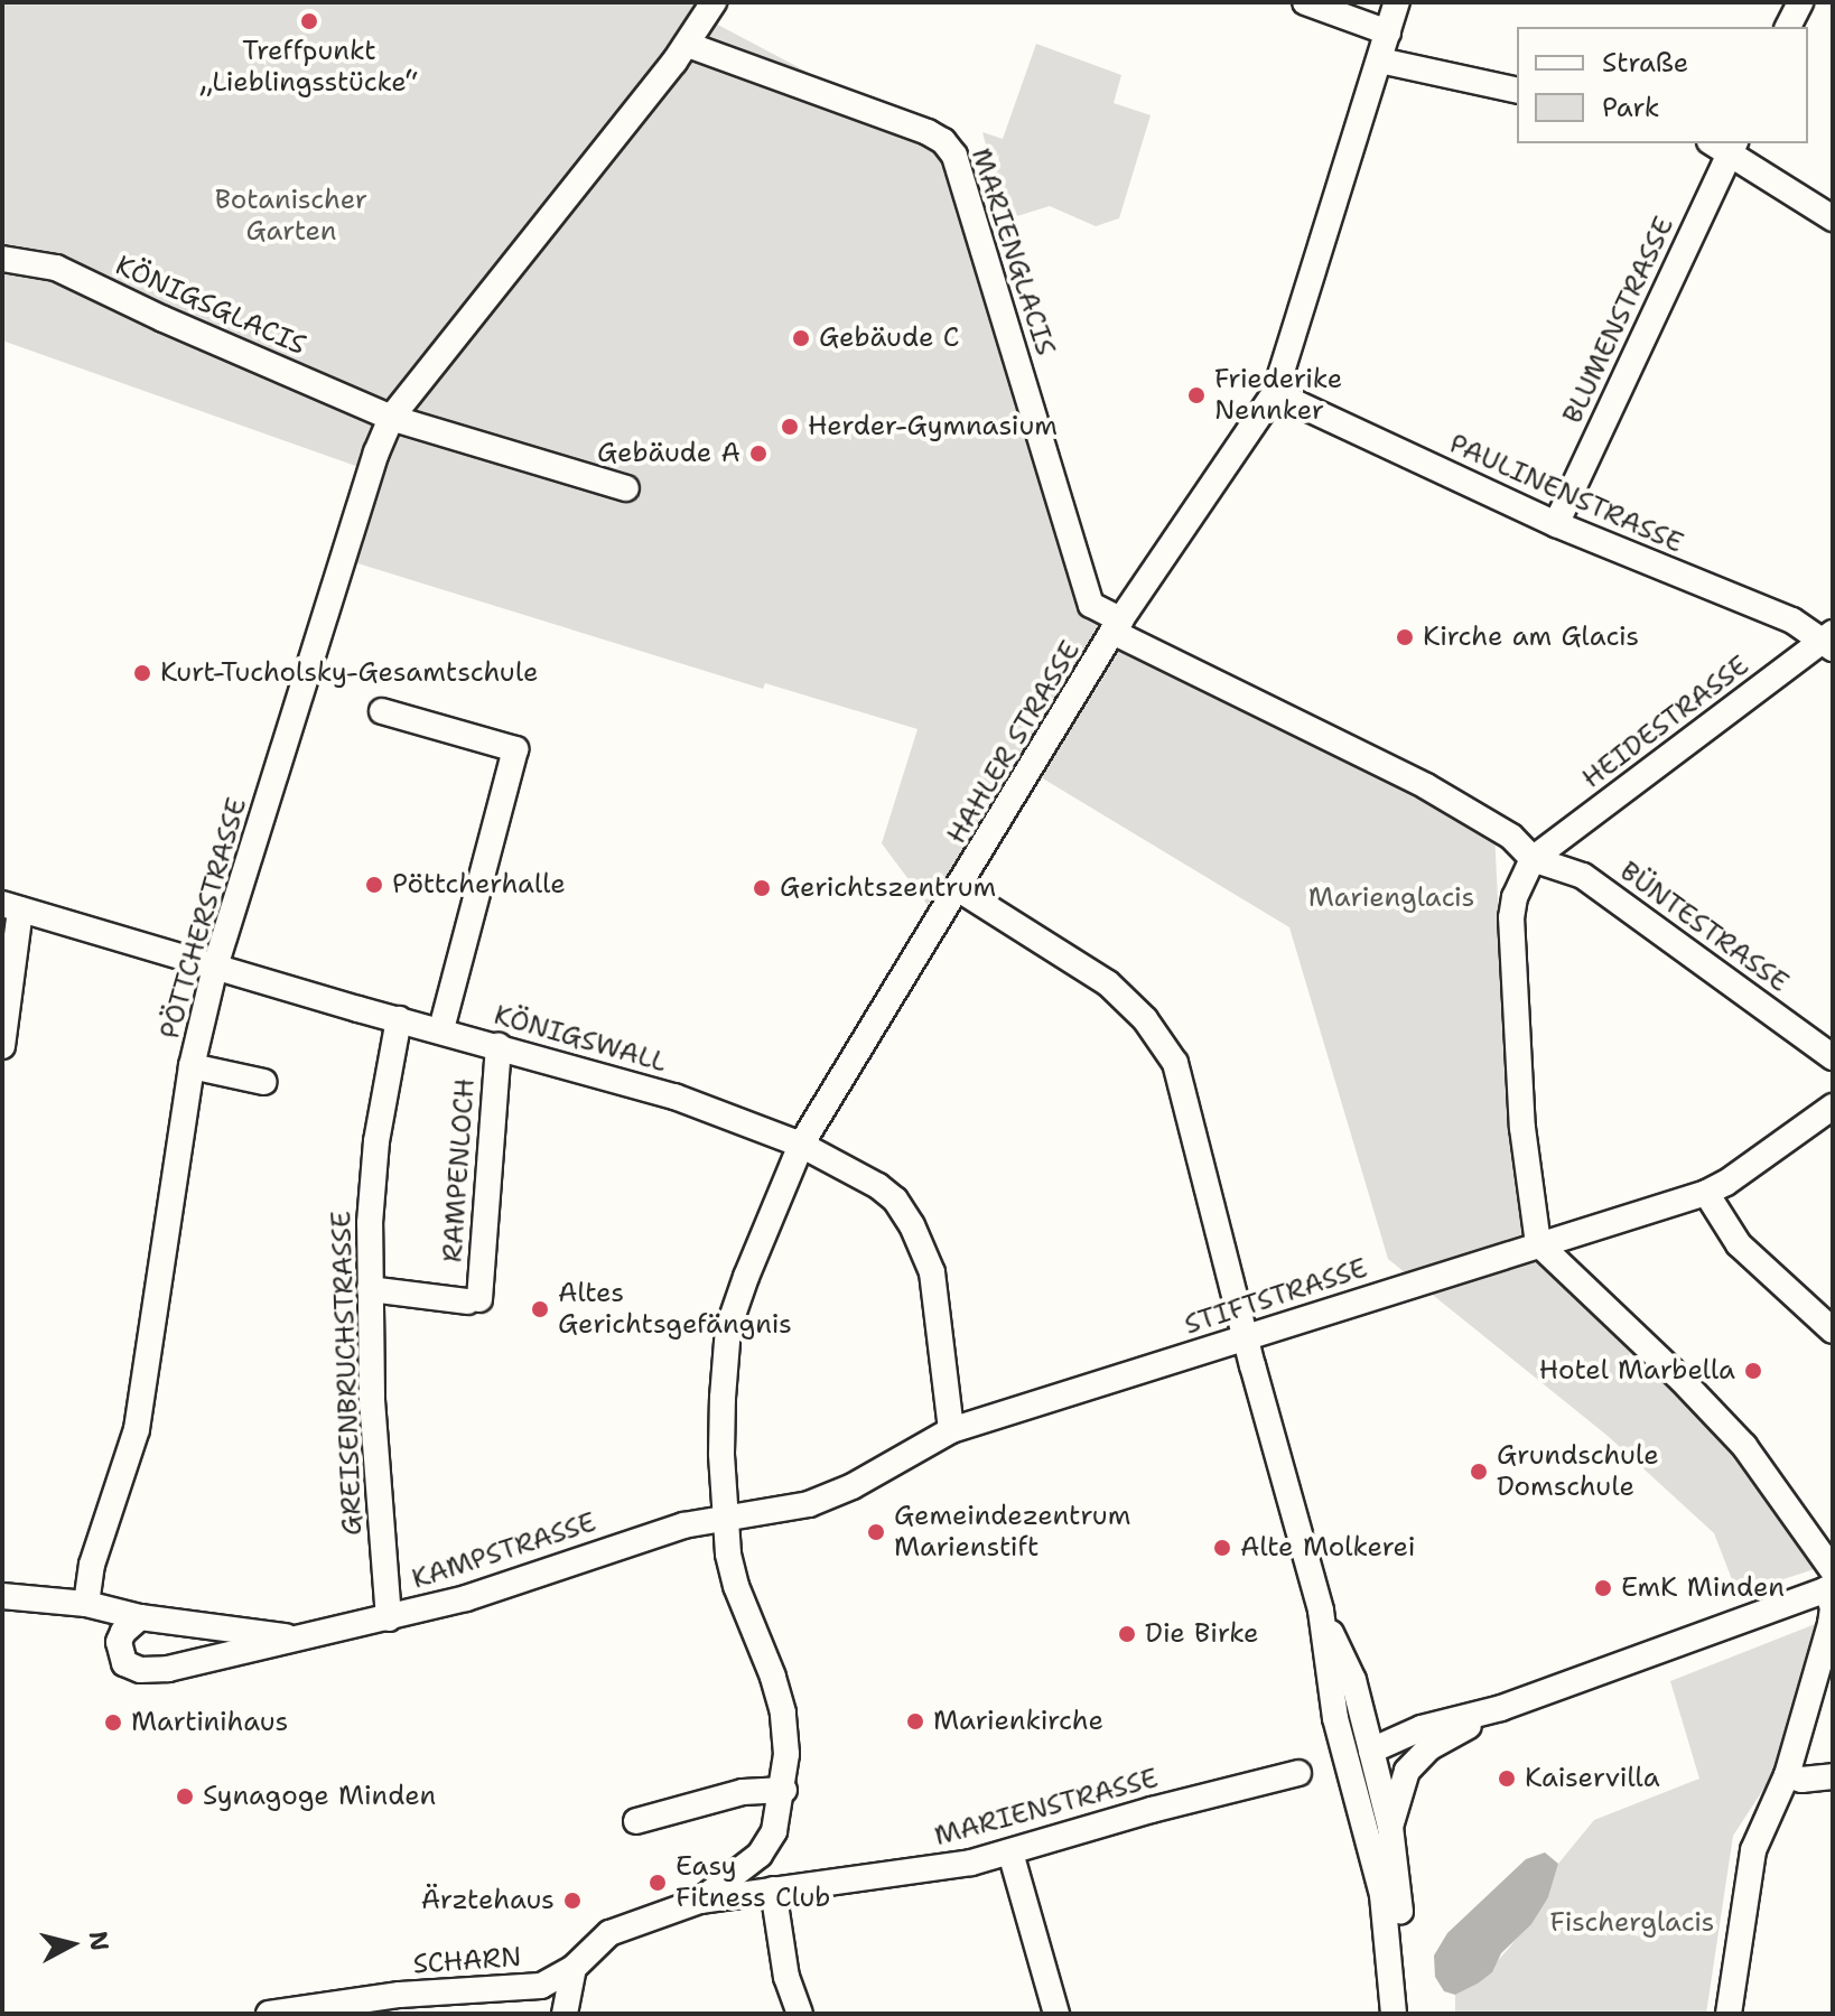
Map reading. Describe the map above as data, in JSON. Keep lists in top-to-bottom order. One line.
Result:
{"streets":{"street":["MARIENGLACIS","KÖNIGSGLACIS","BLUMENSTRASSE","PAULINENSTRASSE","HEIDESTRASSE","HAHLER STRASSE","PÖTTCHERSTRASSE","BÜNTESTRASSE","KÖNIGSWALL","RAMPENLOCH","STIFTSTRASSE","GREISENBRUCHSTRASSE","KAMPSTRASSE","MARIENSTRASSE","SCHARN"]},"crossings":[["MARIENGLACIS","HEIDESTRASSE"],["MARIENGLACIS","HAHLER STRASSE"],["MARIENGLACIS","BÜNTESTRASSE"],["KÖNIGSGLACIS","PÖTTCHERSTRASSE"],["BLUMENSTRASSE","PAULINENSTRASSE"],["PAULINENSTRASSE","HEIDESTRASSE"],["PAULINENSTRASSE","HAHLER STRASSE"],["HEIDESTRASSE","BÜNTESTRASSE"],["HAHLER STRASSE","KÖNIGSWALL"],["HAHLER STRASSE","STIFTSTRASSE"],["HAHLER STRASSE","KAMPSTRASSE"],["HAHLER STRASSE","MARIENSTRASSE"],["HAHLER STRASSE","SCHARN"],["PÖTTCHERSTRASSE","KÖNIGSWALL"],["PÖTTCHERSTRASSE","KAMPSTRASSE"],["KÖNIGSWALL","RAMPENLOCH"],["KÖNIGSWALL","STIFTSTRASSE"],["KÖNIGSWALL","GREISENBRUCHSTRASSE"],["RAMPENLOCH","GREISENBRUCHSTRASSE"],["STIFTSTRASSE","KAMPSTRASSE"],["GREISENBRUCHSTRASSE","KAMPSTRASSE"],["MARIENSTRASSE","SCHARN"]],"parks":["Botanischer Garten","Marienglacis","Fischerglacis"],"places":["Treffpunkt „Lieblingsstücke“","Gebäude C","Friederike Nennker","Herder-Gymnasium","Gebäude A","Kirche am Glacis","Kurt-Tucholsky-Gesamtschule","Pöttcherhalle","Gerichtszentrum","Altes Gerichtsgefängnis","Hotel Marbella","Grundschule Domschule","Gemeindezentrum Marienstift","Alte Molkerei","EmK Minden","Die Birke","Marienkirche","Martinihaus","Kaiservilla","Synagoge Minden","Easy Fitness Club","Ärztehaus"],"legend":["Straße","Park"],"north":"right"}
